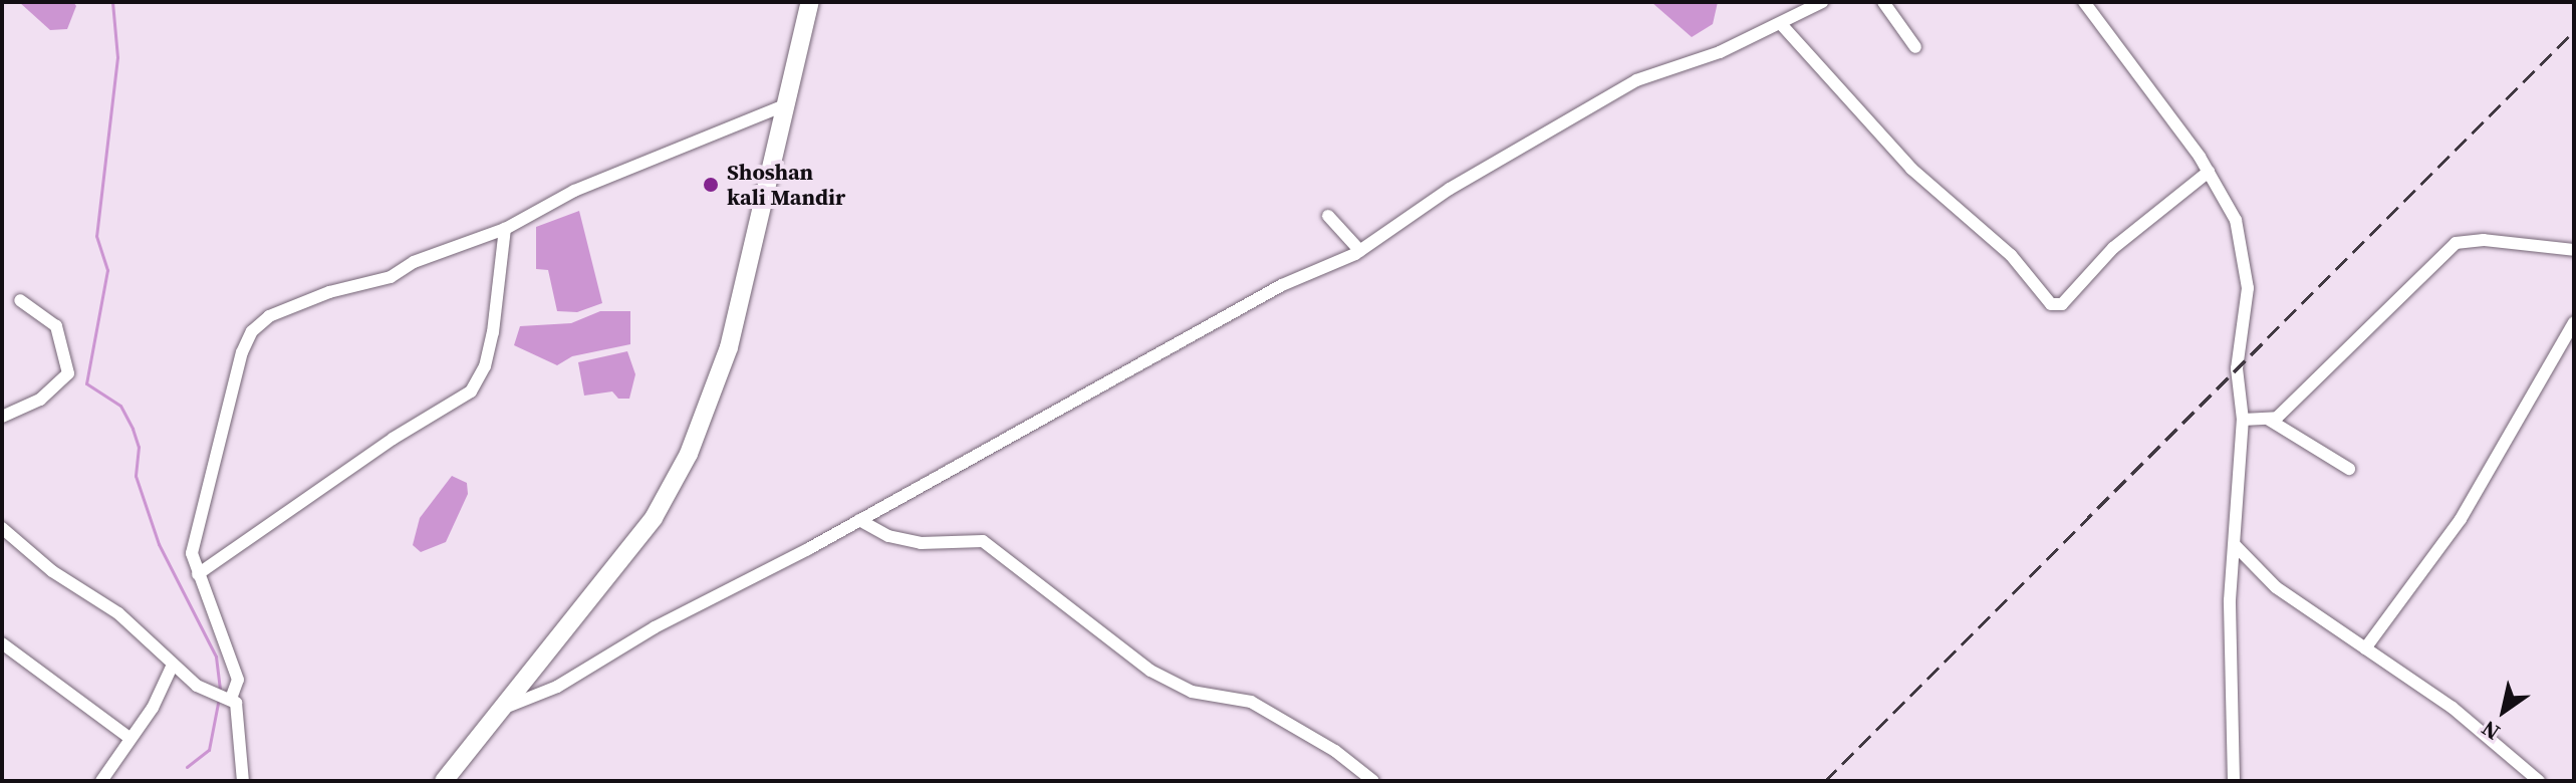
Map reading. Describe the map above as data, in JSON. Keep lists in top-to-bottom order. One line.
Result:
{"places":["Shoshan kali Mandir"],"north":"bottom left"}
